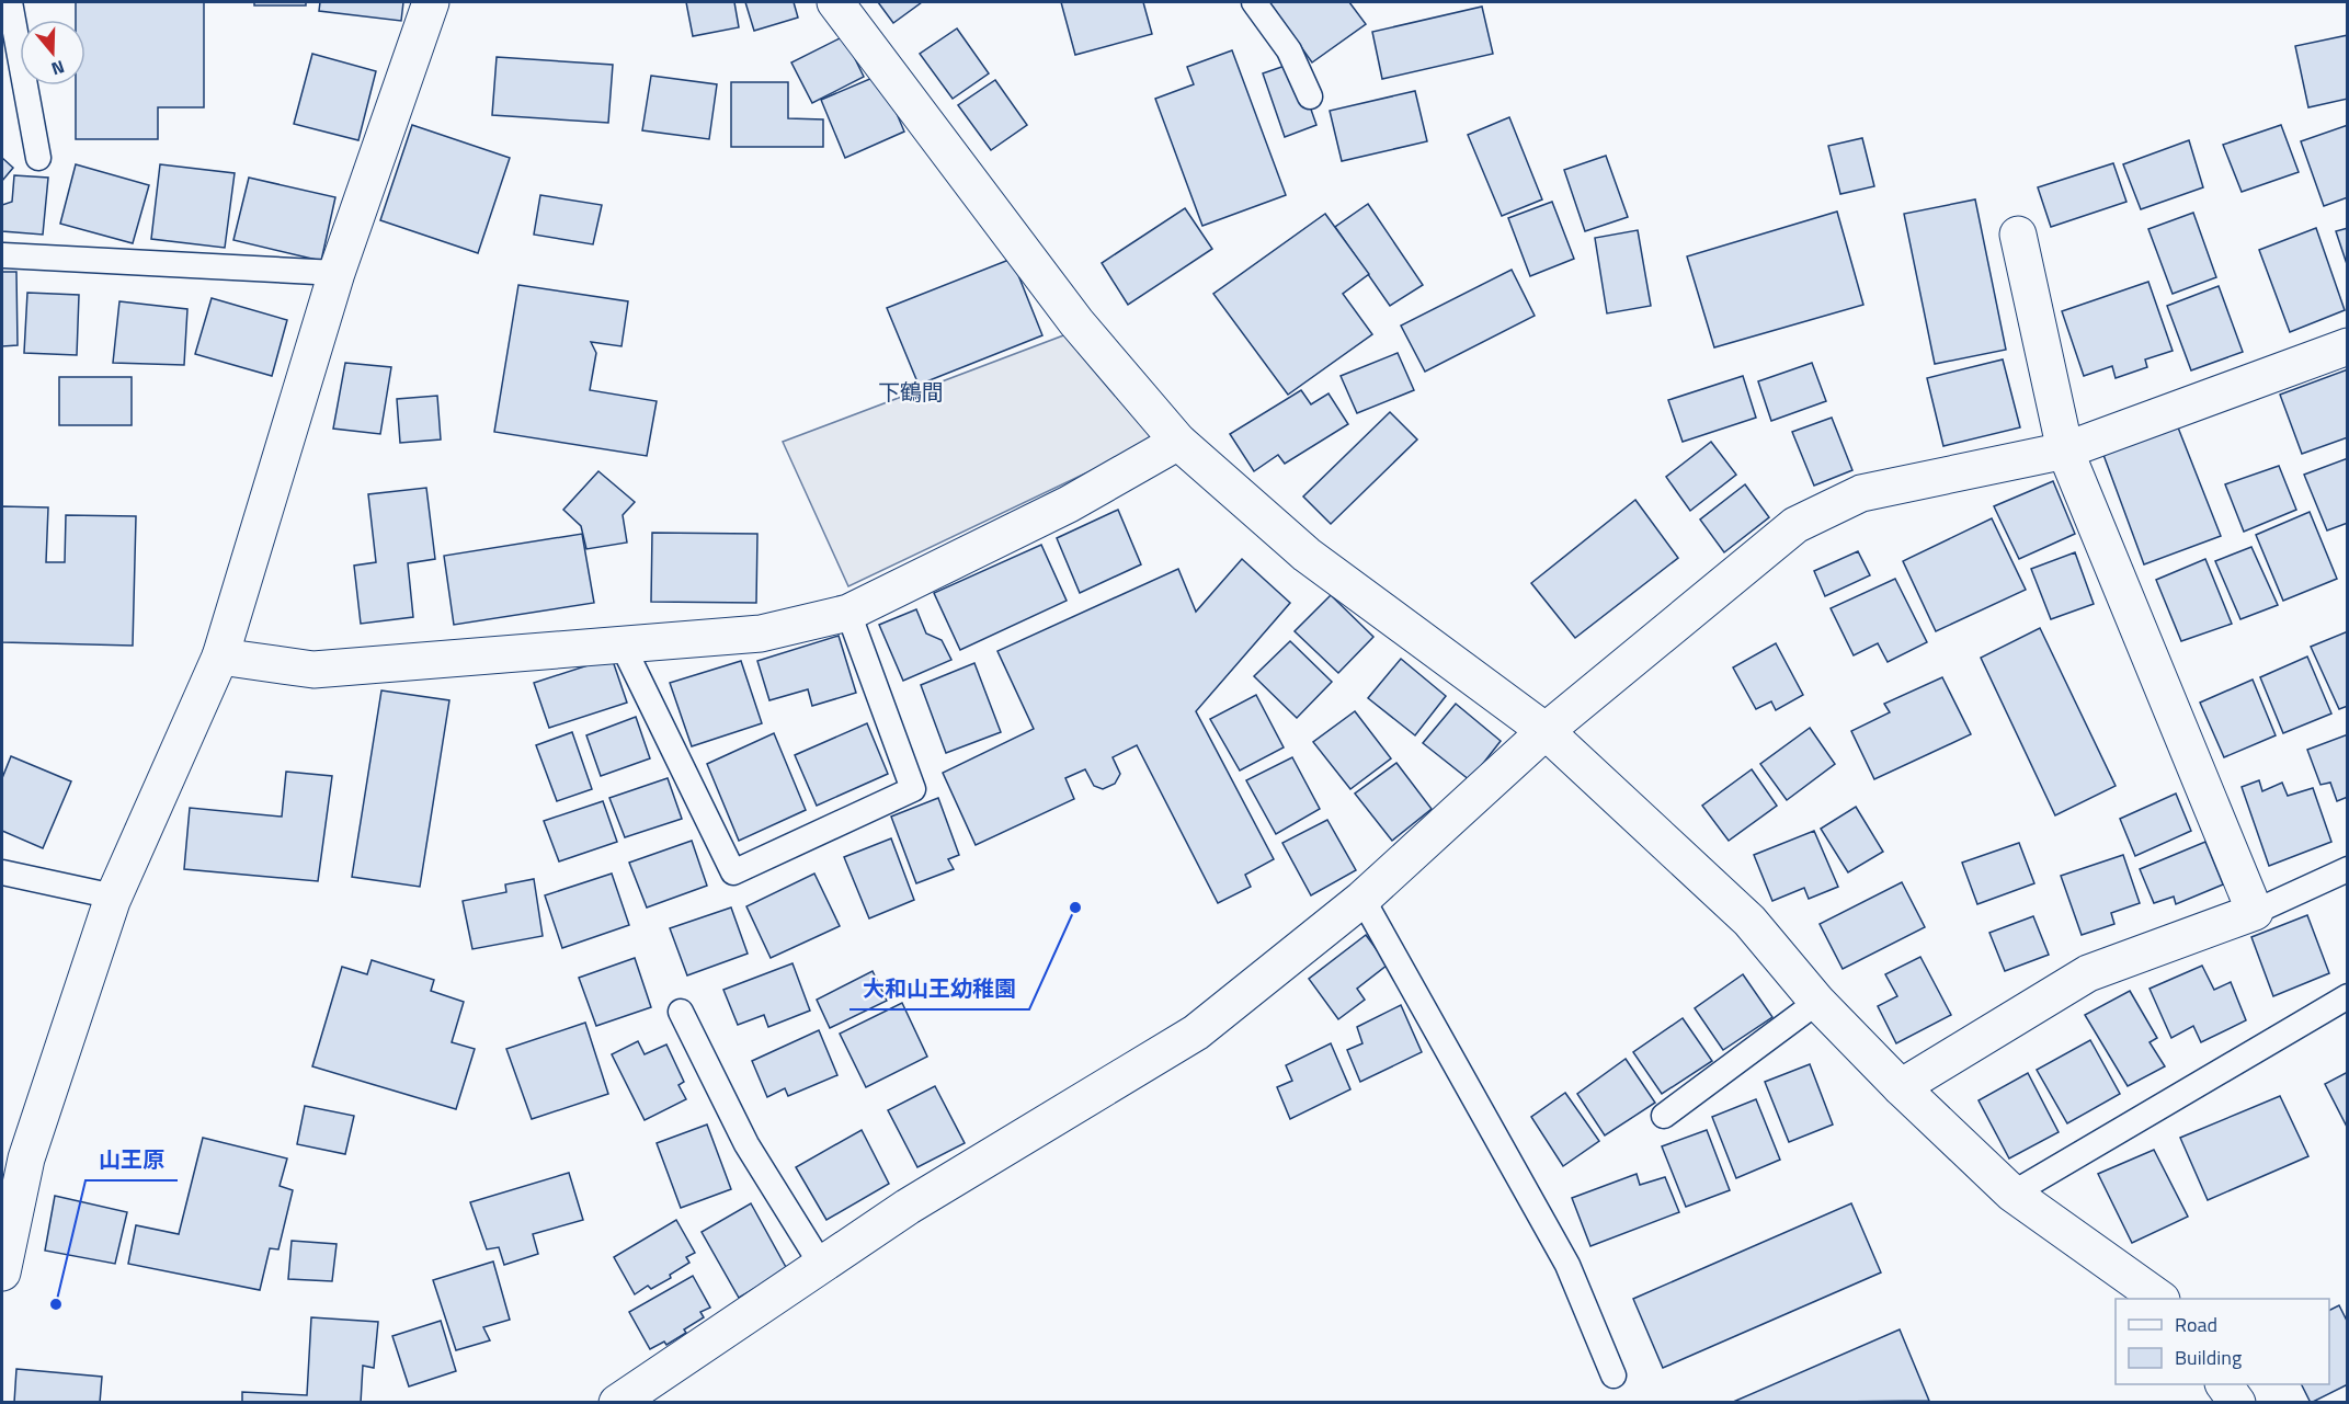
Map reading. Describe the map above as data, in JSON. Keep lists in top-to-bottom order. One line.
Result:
{"districts":["下鶴間"],"places":["大和山王幼稚園","山王原"],"legend":["Road","Building"],"north":"bottom"}
